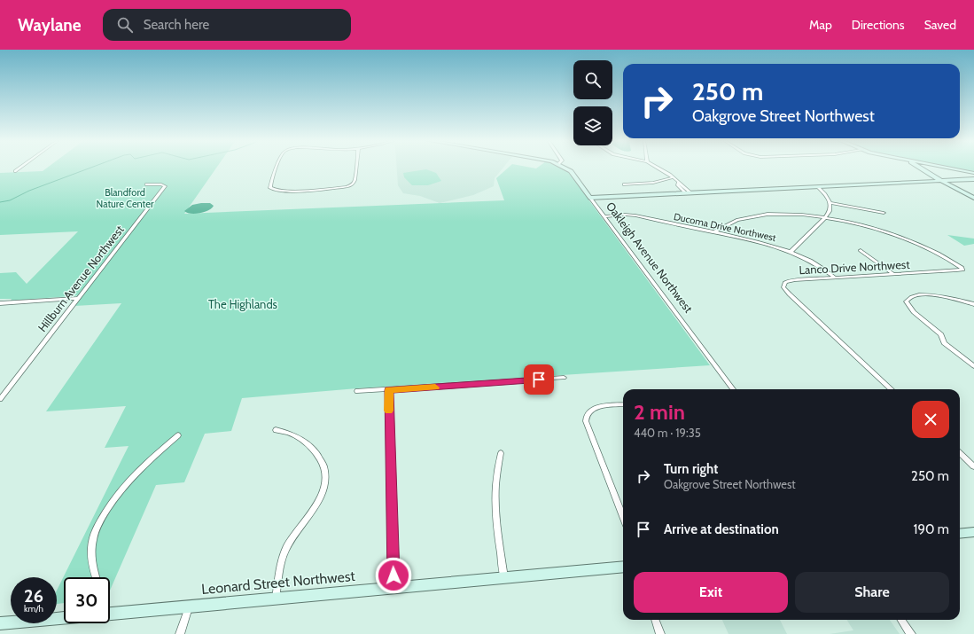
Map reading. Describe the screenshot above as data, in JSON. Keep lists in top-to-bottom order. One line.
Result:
{"streets":{"street":["Ducoma Drive Northwest","Oakleigh Avenue Northwest","Lanco Drive Northwest","Hillburn Avenue Northwest","Leonard Street Northwest"]},"crossings":[["Ducoma Drive Northwest","Oakleigh Avenue Northwest"],["Ducoma Drive Northwest","Lanco Drive Northwest"]],"parks":["Blandford Nature Center","The Highlands"],"page":{"header":"Waylane","search":"Search here","nav":["Map","Directions","Saved"],"turn":["250 m","Oakgrove Street Northwest"],"heading":["2 min","440 m · 19:35"],"list":[{"name":"Turn right","note":"Oakgrove Street Northwest","value":"250 m"},{"name":"Arrive at destination","value":"190 m"}],"buttons":["Exit","Share"],"speed":"26 km/h","limit":"30"}}
